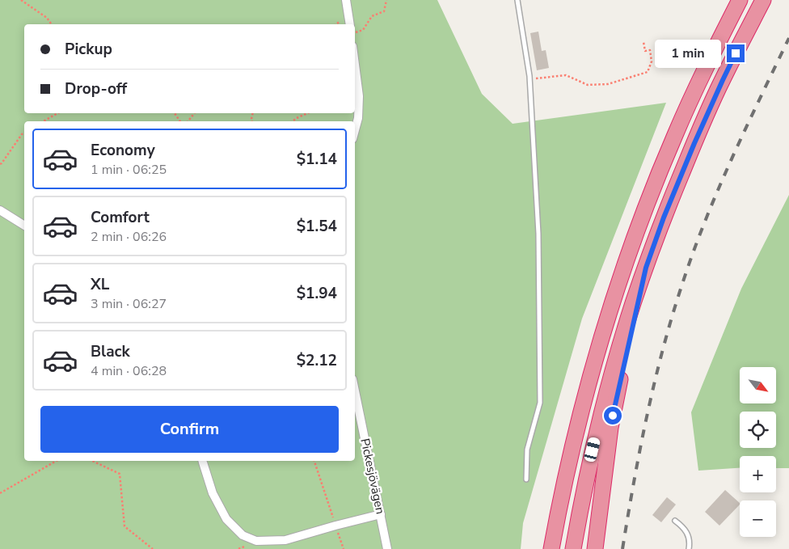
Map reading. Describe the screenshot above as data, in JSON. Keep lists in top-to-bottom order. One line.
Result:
{"streets":{"street":["Pickesjövägen"]},"north":"bottom right","page":{"banner":["Pickup","Drop-off"],"bubble":"1 min","list":[{"name":"Economy","note":"1 min · 06:25","value":"$1.14"},{"name":"Comfort","note":"2 min · 06:26","value":"$1.54"},{"name":"XL","note":"3 min · 06:27","value":"$1.94"},{"name":"Black","note":"4 min · 06:28","value":"$2.12"}],"map_buttons":["+","−"],"buttons":"Confirm"}}
